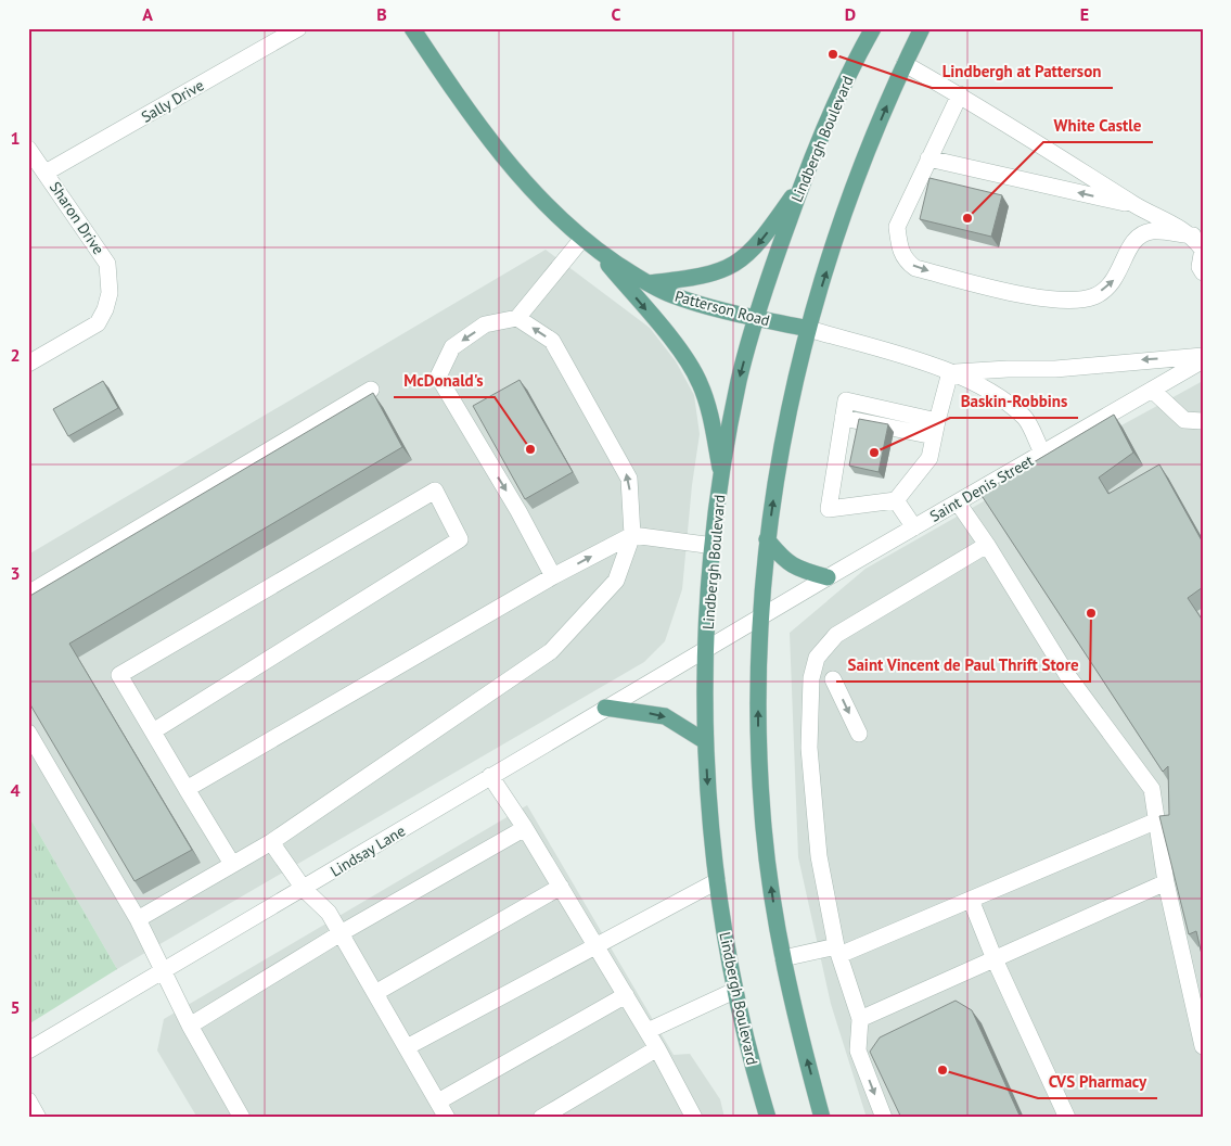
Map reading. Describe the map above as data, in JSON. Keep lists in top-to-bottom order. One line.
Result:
{"streets":{"main road":["Lindbergh Boulevard","Patterson Road"],"street":["Sally Drive","Sharon Drive","Saint Denis Street","Lindsay Lane"]},"crossings":[["Sally Drive","Sharon Drive"],["Lindbergh Boulevard","Patterson Road"],["Lindbergh Boulevard","Saint Denis Street"],["Lindbergh Boulevard","Lindsay Lane"],["Patterson Road","Saint Denis Street"],["Saint Denis Street","Lindsay Lane"]],"places":["Lindbergh at Patterson","White Castle","McDonald's","Baskin-Robbins","Saint Vincent de Paul Thrift Store","CVS Pharmacy"],"grid":{"columns":["A","B","C","D","E"],"rows":["1","2","3","4","5"]}}
